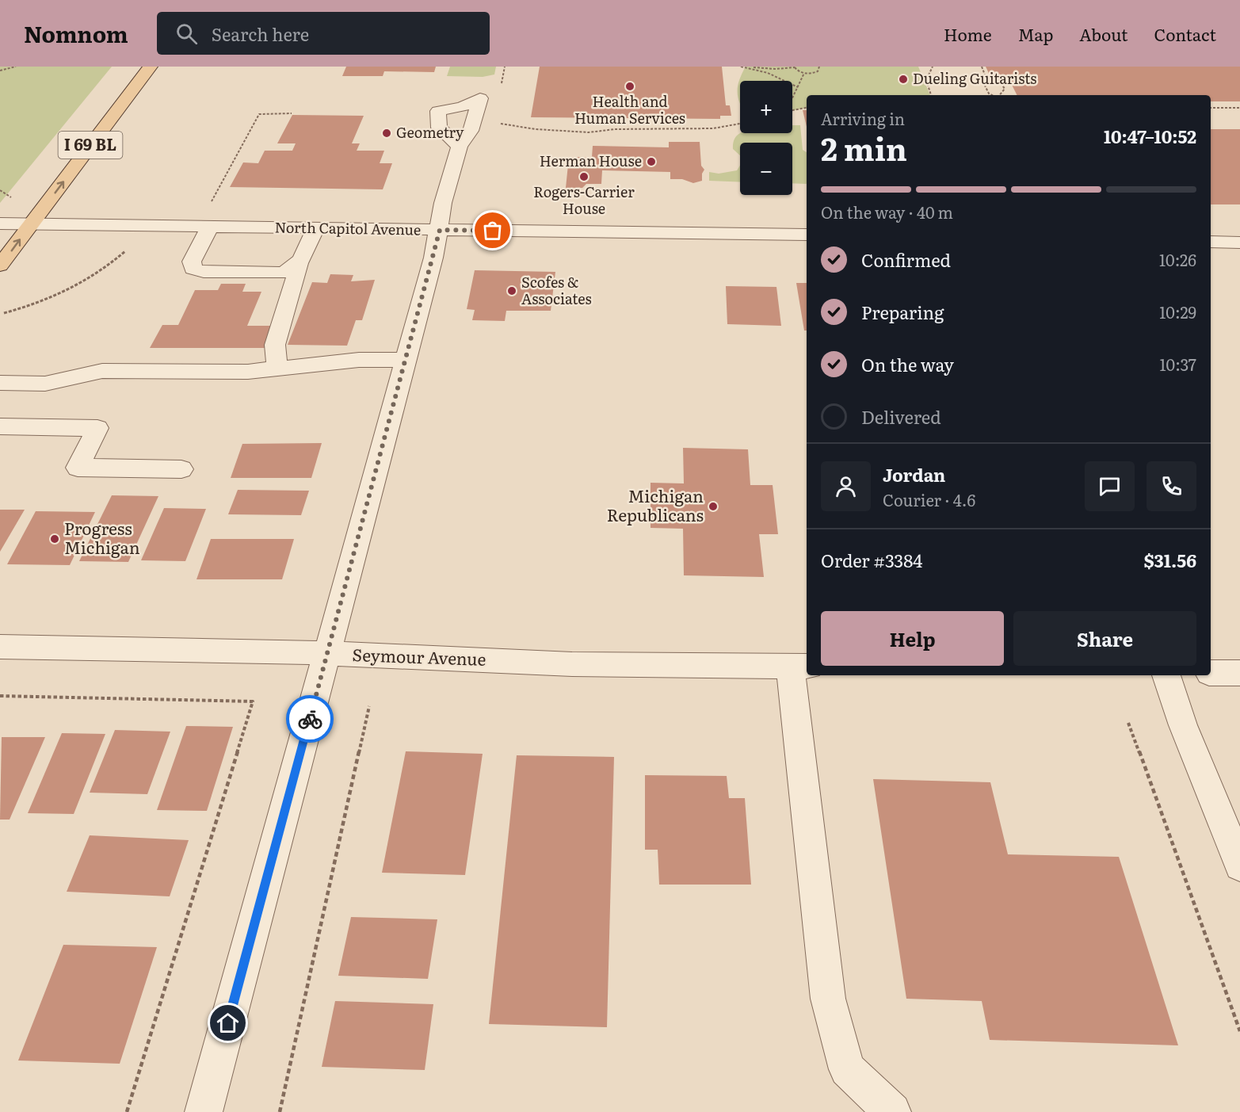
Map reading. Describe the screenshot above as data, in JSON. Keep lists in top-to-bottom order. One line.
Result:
{"streets":{"main road":["I 69 BL"],"street":["North Capitol Avenue","Seymour Avenue"]},"crossings":[["I 69 BL","North Capitol Avenue"]],"places":["Dueling Guitarists","Health and Human Services","Geometry","Herman House","Rogers-Carrier House","Scofes & Associates","Michigan Republicans","Progress Michigan"],"page":{"header":"Nomnom","search":"Search here","nav":["Home","Map","About","Contact"],"map_buttons":["+","−"],"heading":["2 min","Arriving in","10:47–10:52"],"panel":["Jordan","Courier · 4.6","Order #3384","$31.56"],"bar":"On the way · 40 m","list":[["Confirmed","10:26"],["Preparing","10:29"],["On the way","10:37"],"Delivered"],"buttons":["Help","Share"]}}
